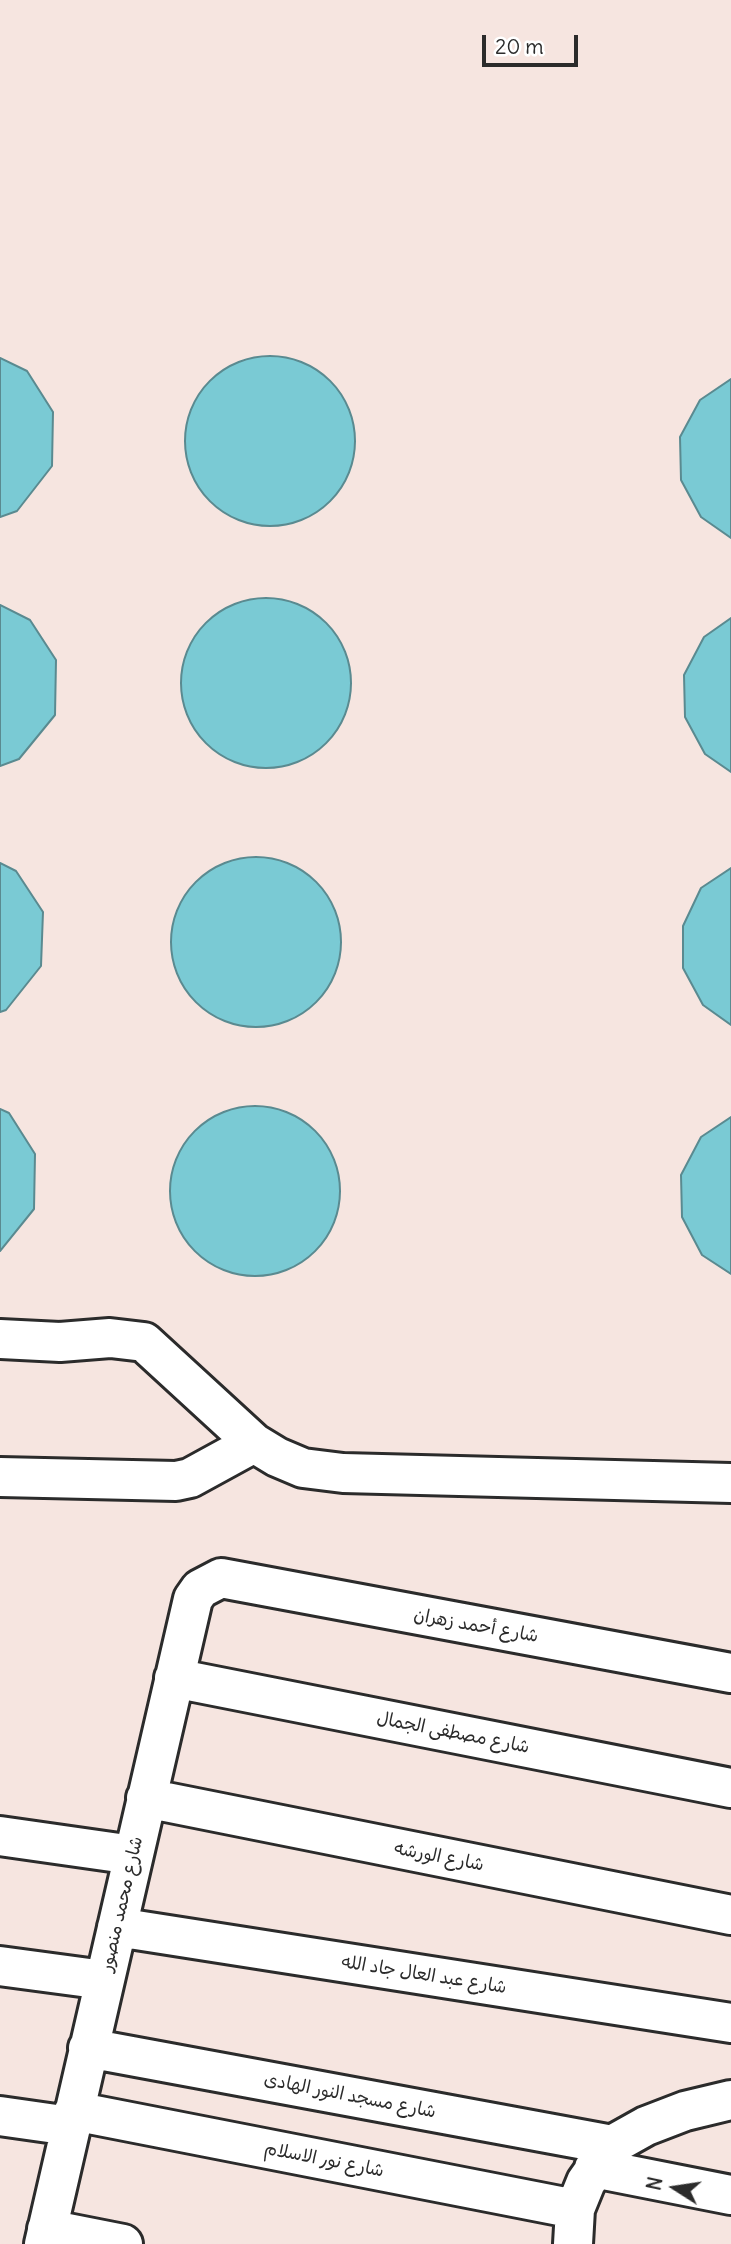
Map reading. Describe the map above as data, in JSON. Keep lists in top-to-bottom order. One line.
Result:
{"streets":{"street":["شارع أحمد زهران","شارع مصطفى الجمال","شارع الورشه","شارع محمد منصور","شارع عبد العال جاد الله","شارع مسجد النور الهادى","شارع نور الاسلام"]},"crossings":[["شارع أحمد زهران","شارع محمد منصور"],["شارع مصطفى الجمال","شارع محمد منصور"],["شارع الورشه","شارع محمد منصور"],["شارع محمد منصور","شارع عبد العال جاد الله"],["شارع محمد منصور","شارع مسجد النور الهادى"],["شارع محمد منصور","شارع نور الاسلام"]],"scale_bar":"20 m","north":"left"}
